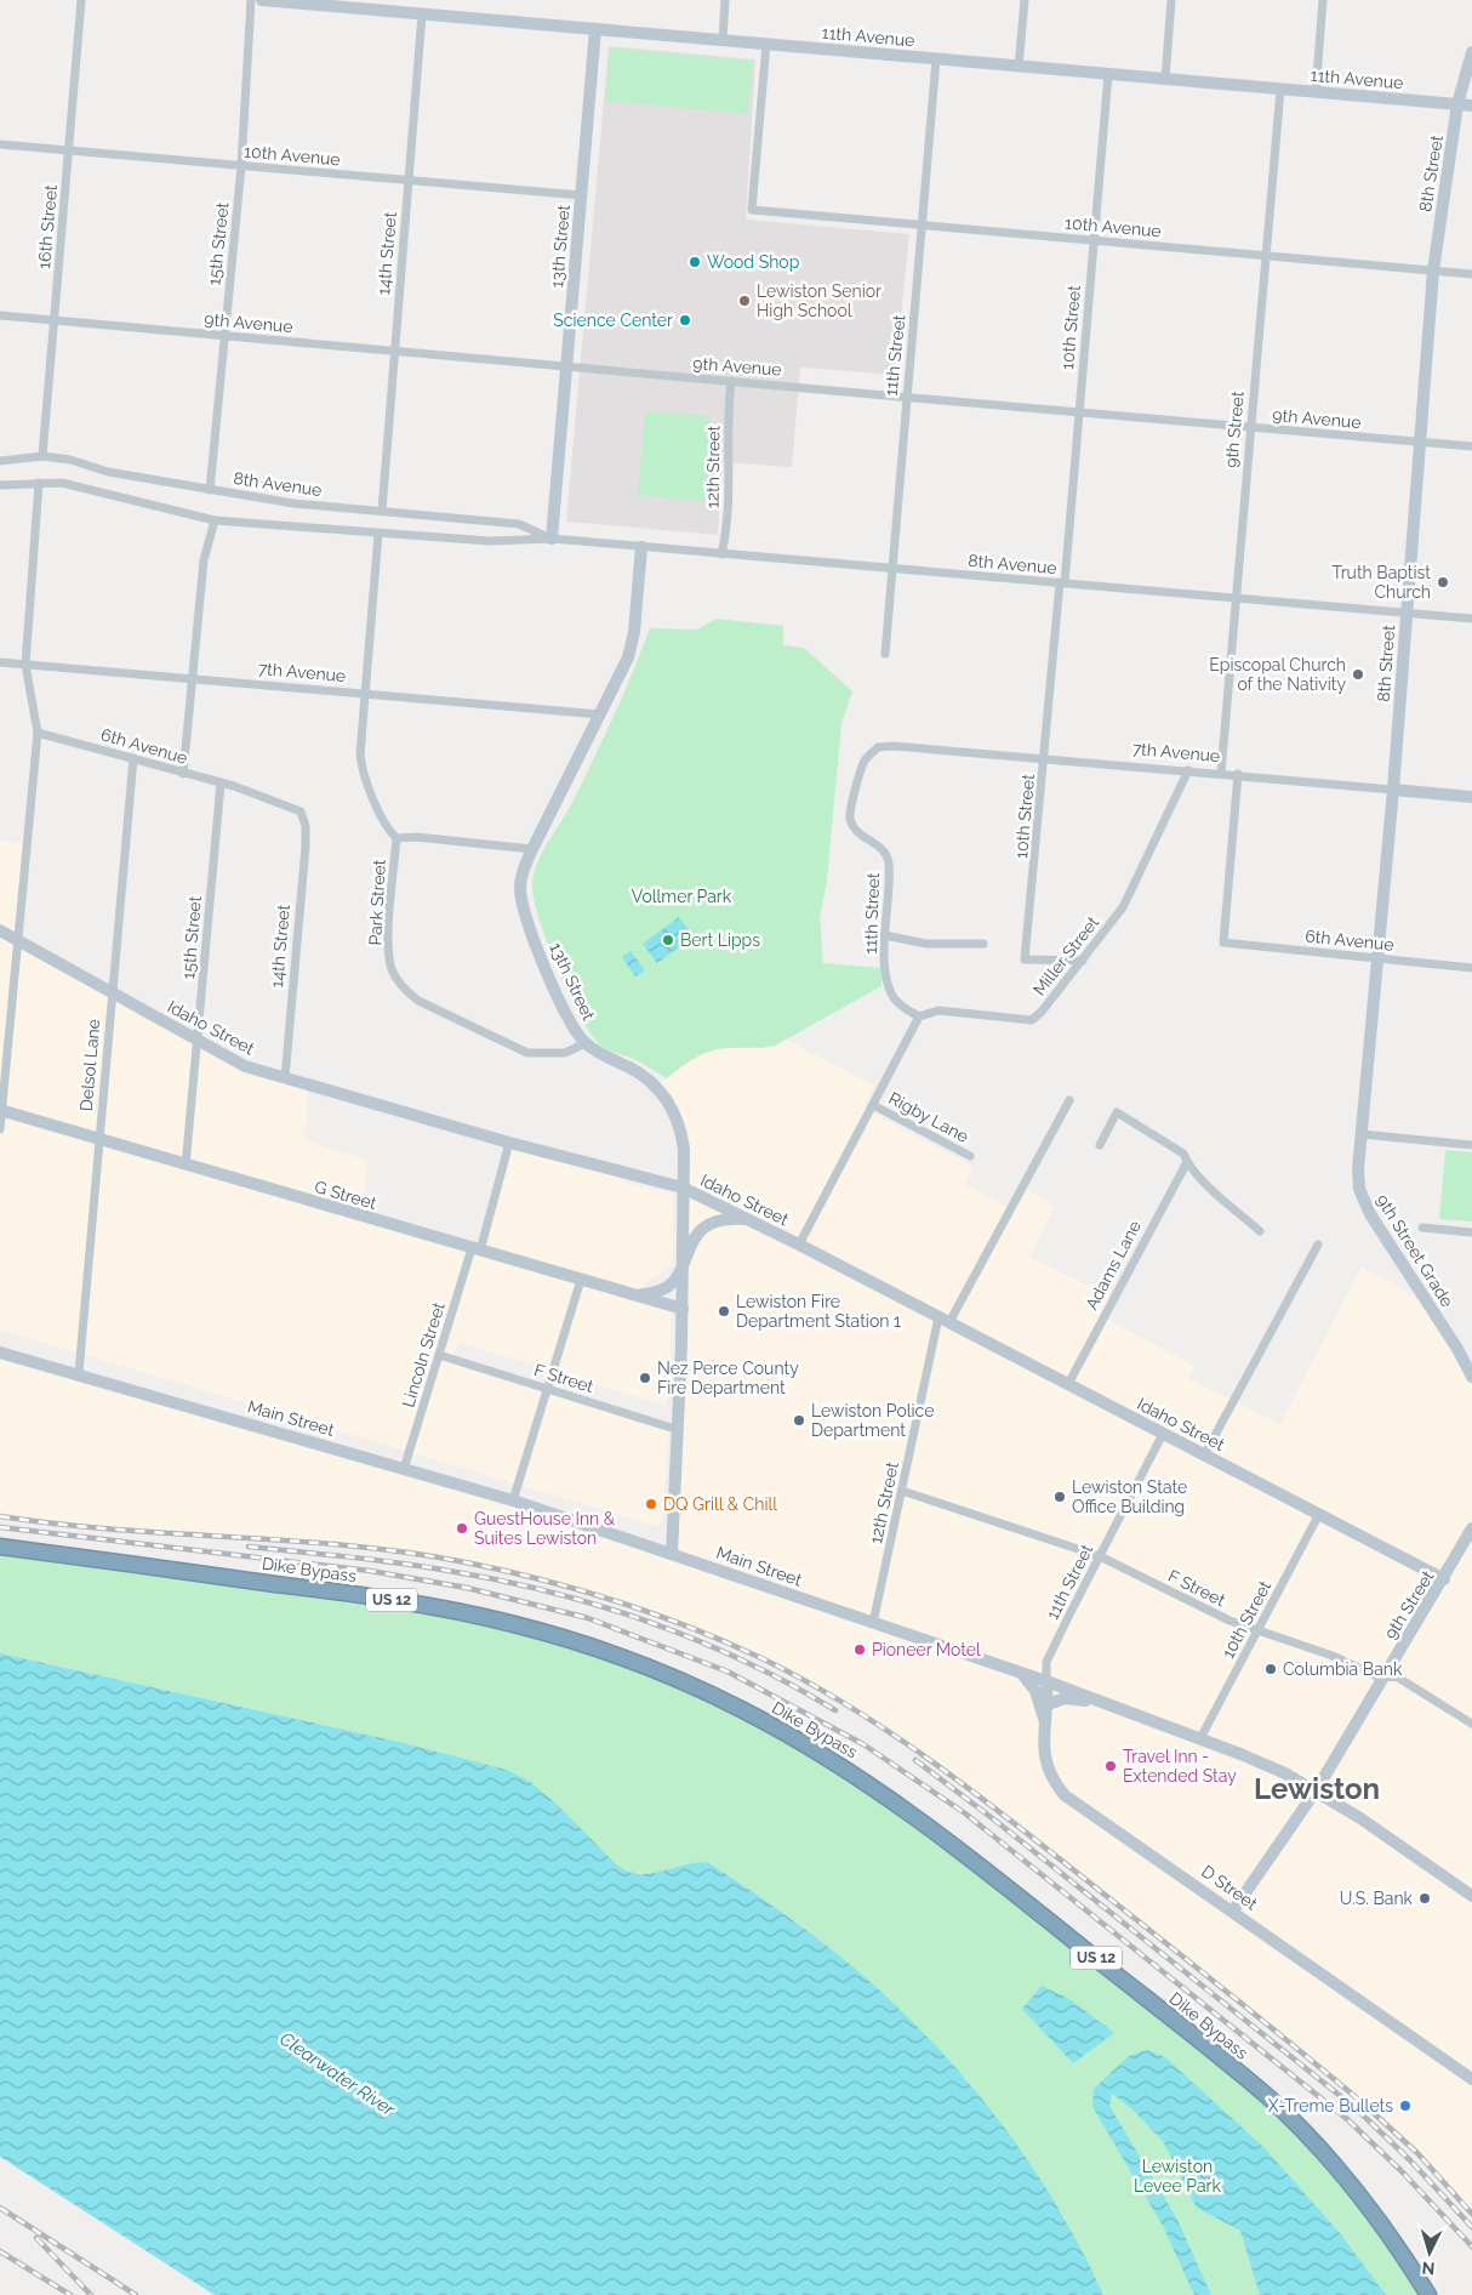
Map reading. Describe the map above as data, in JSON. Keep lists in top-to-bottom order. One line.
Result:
{"streets":{"highway":["Dike Bypass","US 12"],"main road":["11th Avenue","8th Street","13th Street","14th Street","9th Street","7th Avenue","Idaho Street","G Street","9th Street Grade","Main Street","D Street"],"street":["10th Avenue","16th Street","15th Street","9th Avenue","10th Street","11th Street","12th Street","8th Avenue","6th Avenue","Park Street","Miller Street","Delsol Lane","Rigby Lane","Adams Lane","Lincoln Street","F Street"]},"crossings":[["11th Avenue","10th Avenue"],["11th Avenue","8th Street"],["11th Avenue","13th Street"],["11th Avenue","14th Street"],["11th Avenue","10th Street"],["11th Avenue","11th Street"],["11th Avenue","9th Street"],["10th Avenue","8th Street"],["10th Avenue","16th Street"],["10th Avenue","15th Street"],["10th Avenue","13th Street"],["10th Avenue","14th Street"],["10th Avenue","10th Street"],["10th Avenue","11th Street"],["10th Avenue","9th Street"],["8th Street","9th Avenue"],["8th Street","8th Avenue"],["8th Street","7th Avenue"],["8th Street","6th Avenue"],["8th Street","9th Street Grade"],["16th Street","9th Avenue"],["16th Street","8th Avenue"],["15th Street","9th Avenue"],["15th Street","8th Avenue"],["15th Street","6th Avenue"],["15th Street","Idaho Street"],["15th Street","G Street"],["13th Street","9th Avenue"],["13th Street","8th Avenue"],["13th Street","7th Avenue"],["13th Street","Park Street"],["13th Street","Idaho Street"],["13th Street","G Street"],["13th Street","F Street"],["13th Street","Main Street"],["14th Street","9th Avenue"],["14th Street","8th Avenue"],["14th Street","6th Avenue"],["14th Street","Idaho Street"],["9th Avenue","10th Street"],["9th Avenue","11th Street"],["9th Avenue","9th Street"],["9th Avenue","12th Street"],["10th Street","8th Avenue"],["10th Street","7th Avenue"],["10th Street","Miller Street"],["10th Street","Idaho Street"],["10th Street","F Street"],["10th Street","Main Street"],["11th Street","8th Avenue"],["11th Street","7th Avenue"],["11th Street","Miller Street"],["11th Street","Idaho Street"],["11th Street","F Street"],["11th Street","Main Street"],["11th Street","D Street"],["9th Street","8th Avenue"],["9th Street","7th Avenue"],["9th Street","Idaho Street"],["9th Street","F Street"],["9th Street","Main Street"],["9th Street","D Street"],["12th Street","8th Avenue"],["12th Street","Idaho Street"],["12th Street","F Street"],["12th Street","Main Street"],["7th Avenue","6th Avenue"],["7th Avenue","Park Street"],["7th Avenue","Miller Street"],["6th Avenue","Delsol Lane"],["Idaho Street","Delsol Lane"],["Idaho Street","Adams Lane"],["Idaho Street","Lincoln Street"],["Delsol Lane","G Street"],["Delsol Lane","Main Street"],["G Street","Lincoln Street"],["Lincoln Street","F Street"],["Lincoln Street","Main Street"],["Main Street","D Street"]],"districts":["Lewiston"],"water":["Clearwater River"],"parks":["Vollmer Park","Lewiston Levee Park"],"places":["Wood Shop","Lewiston Senior High School","Science Center","Truth Baptist Church","Episcopal Church of the Nativity","Bert Lipps","Lewiston Fire Department Station 1","Nez Perce County Fire Department","Lewiston Police Department","Lewiston State Office Building","DQ Grill & Chill","GuestHouse Inn & Suites Lewiston","Pioneer Motel","Columbia Bank","Travel Inn - Extended Stay","U.S. Bank","X-Treme Bullets"],"north":"bottom"}
